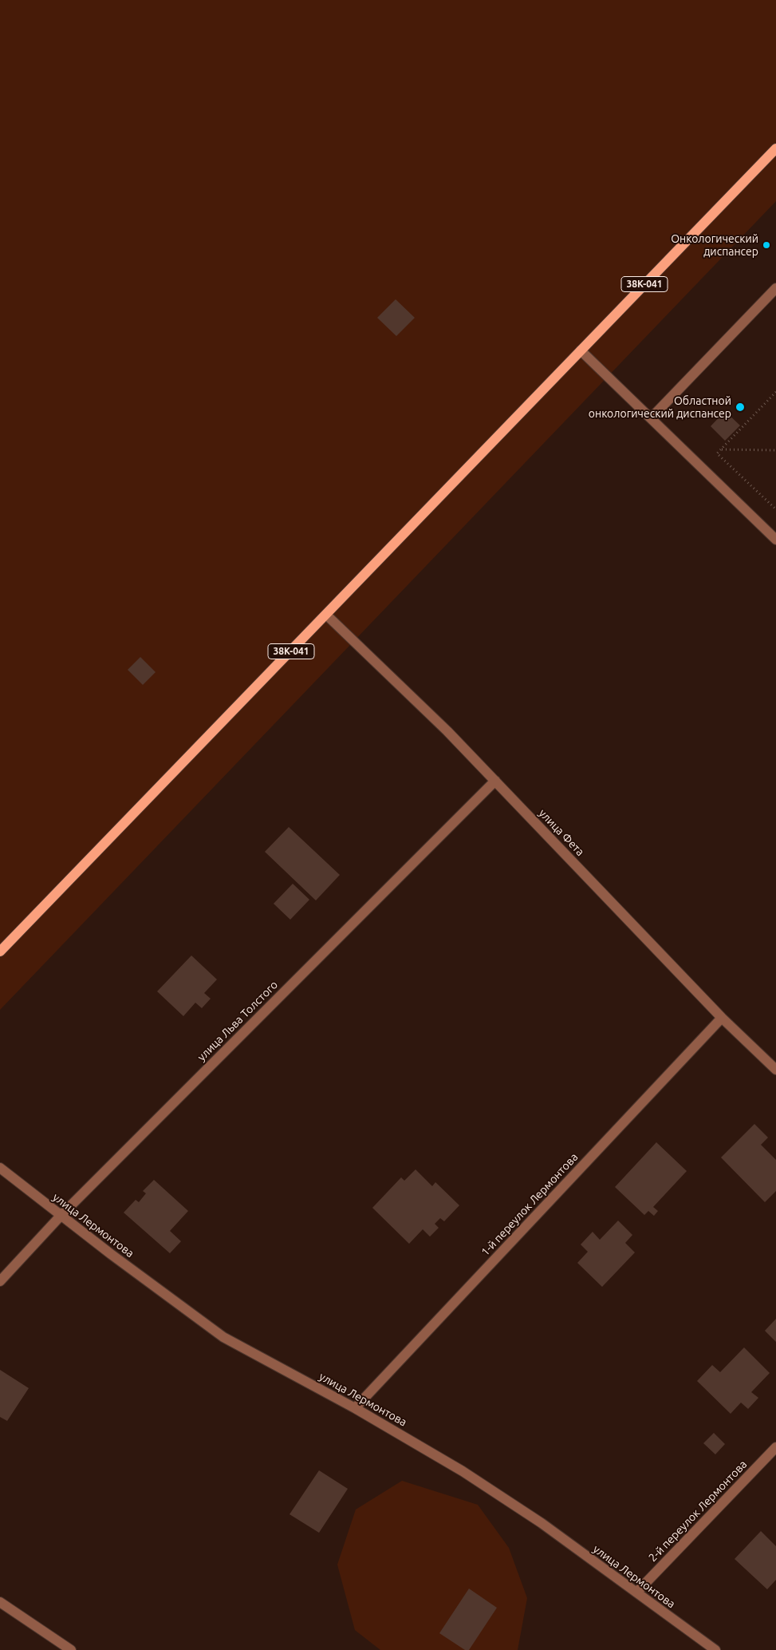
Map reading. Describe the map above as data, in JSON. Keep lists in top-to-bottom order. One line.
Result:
{"streets":{"main road":["38К-041"],"street":["улица Фета","улица Льва Толстого","1-й переулок Лермонтова","улица Лермонтова","2-й переулок Лермонтова"]},"crossings":[["38К-041","улица Фета"],["улица Фета","улица Льва Толстого"],["улица Фета","1-й переулок Лермонтова"],["улица Льва Толстого","улица Лермонтова"],["1-й переулок Лермонтова","улица Лермонтова"],["улица Лермонтова","2-й переулок Лермонтова"]],"places":["Онкологический диспансер","Областной онкологический диспансер"]}
